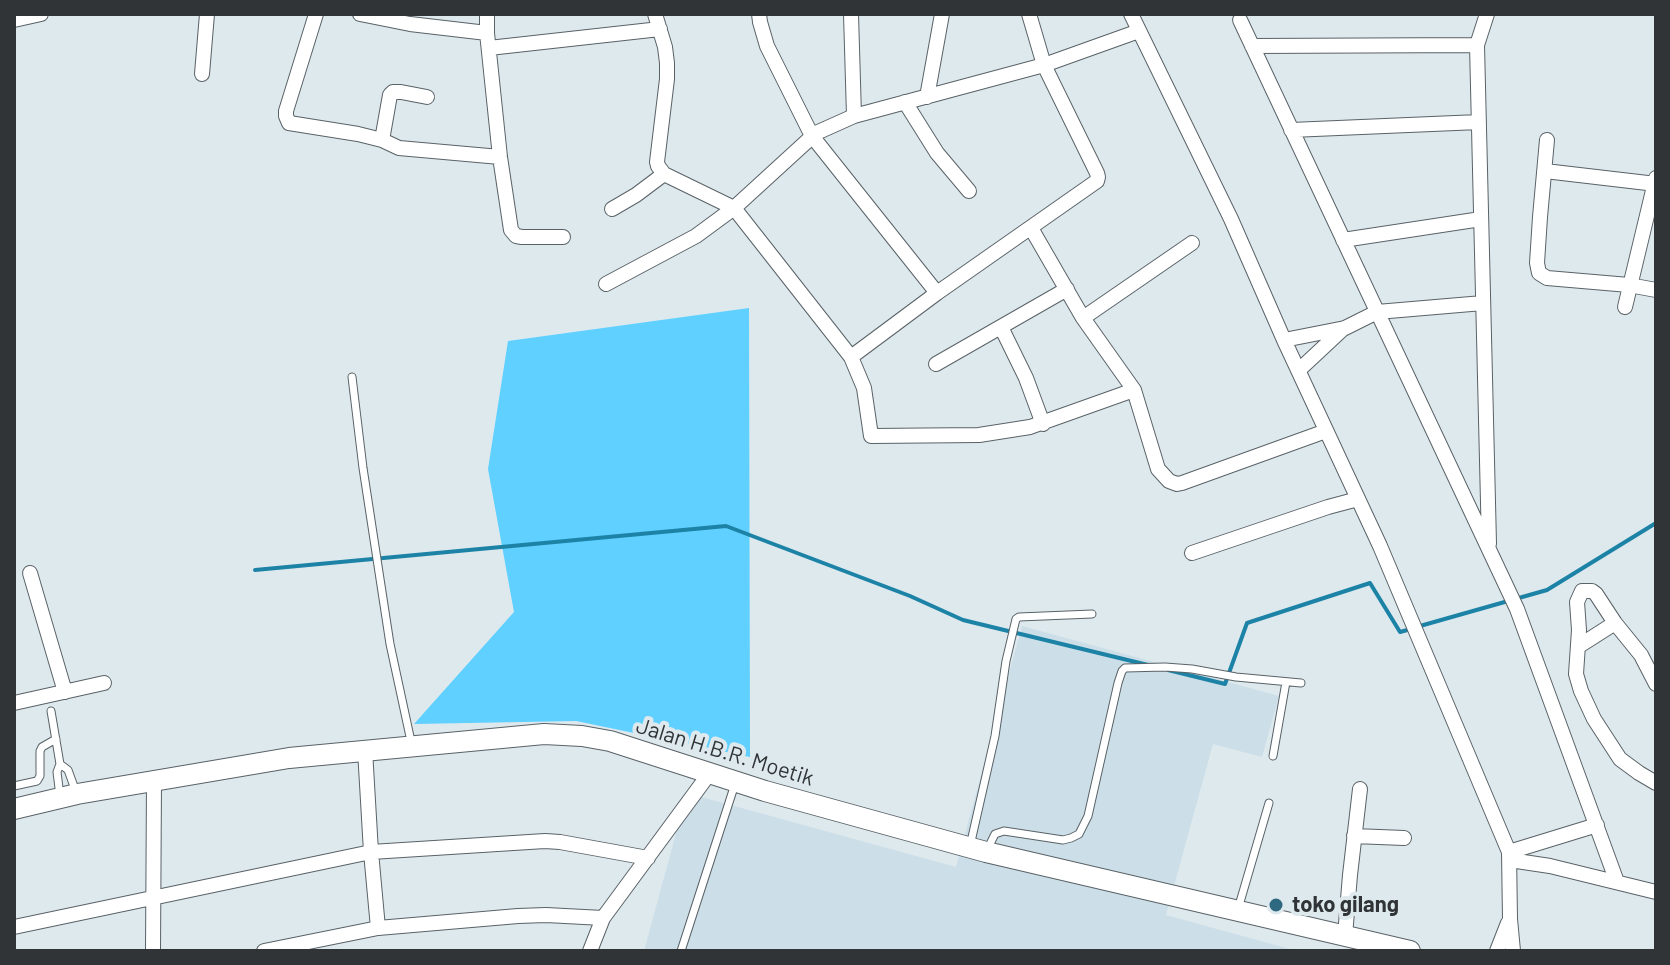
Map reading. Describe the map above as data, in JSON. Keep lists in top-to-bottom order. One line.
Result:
{"streets":{"street":["Jalan H.B.R. Moetik"]},"places":["toko gilang"]}
